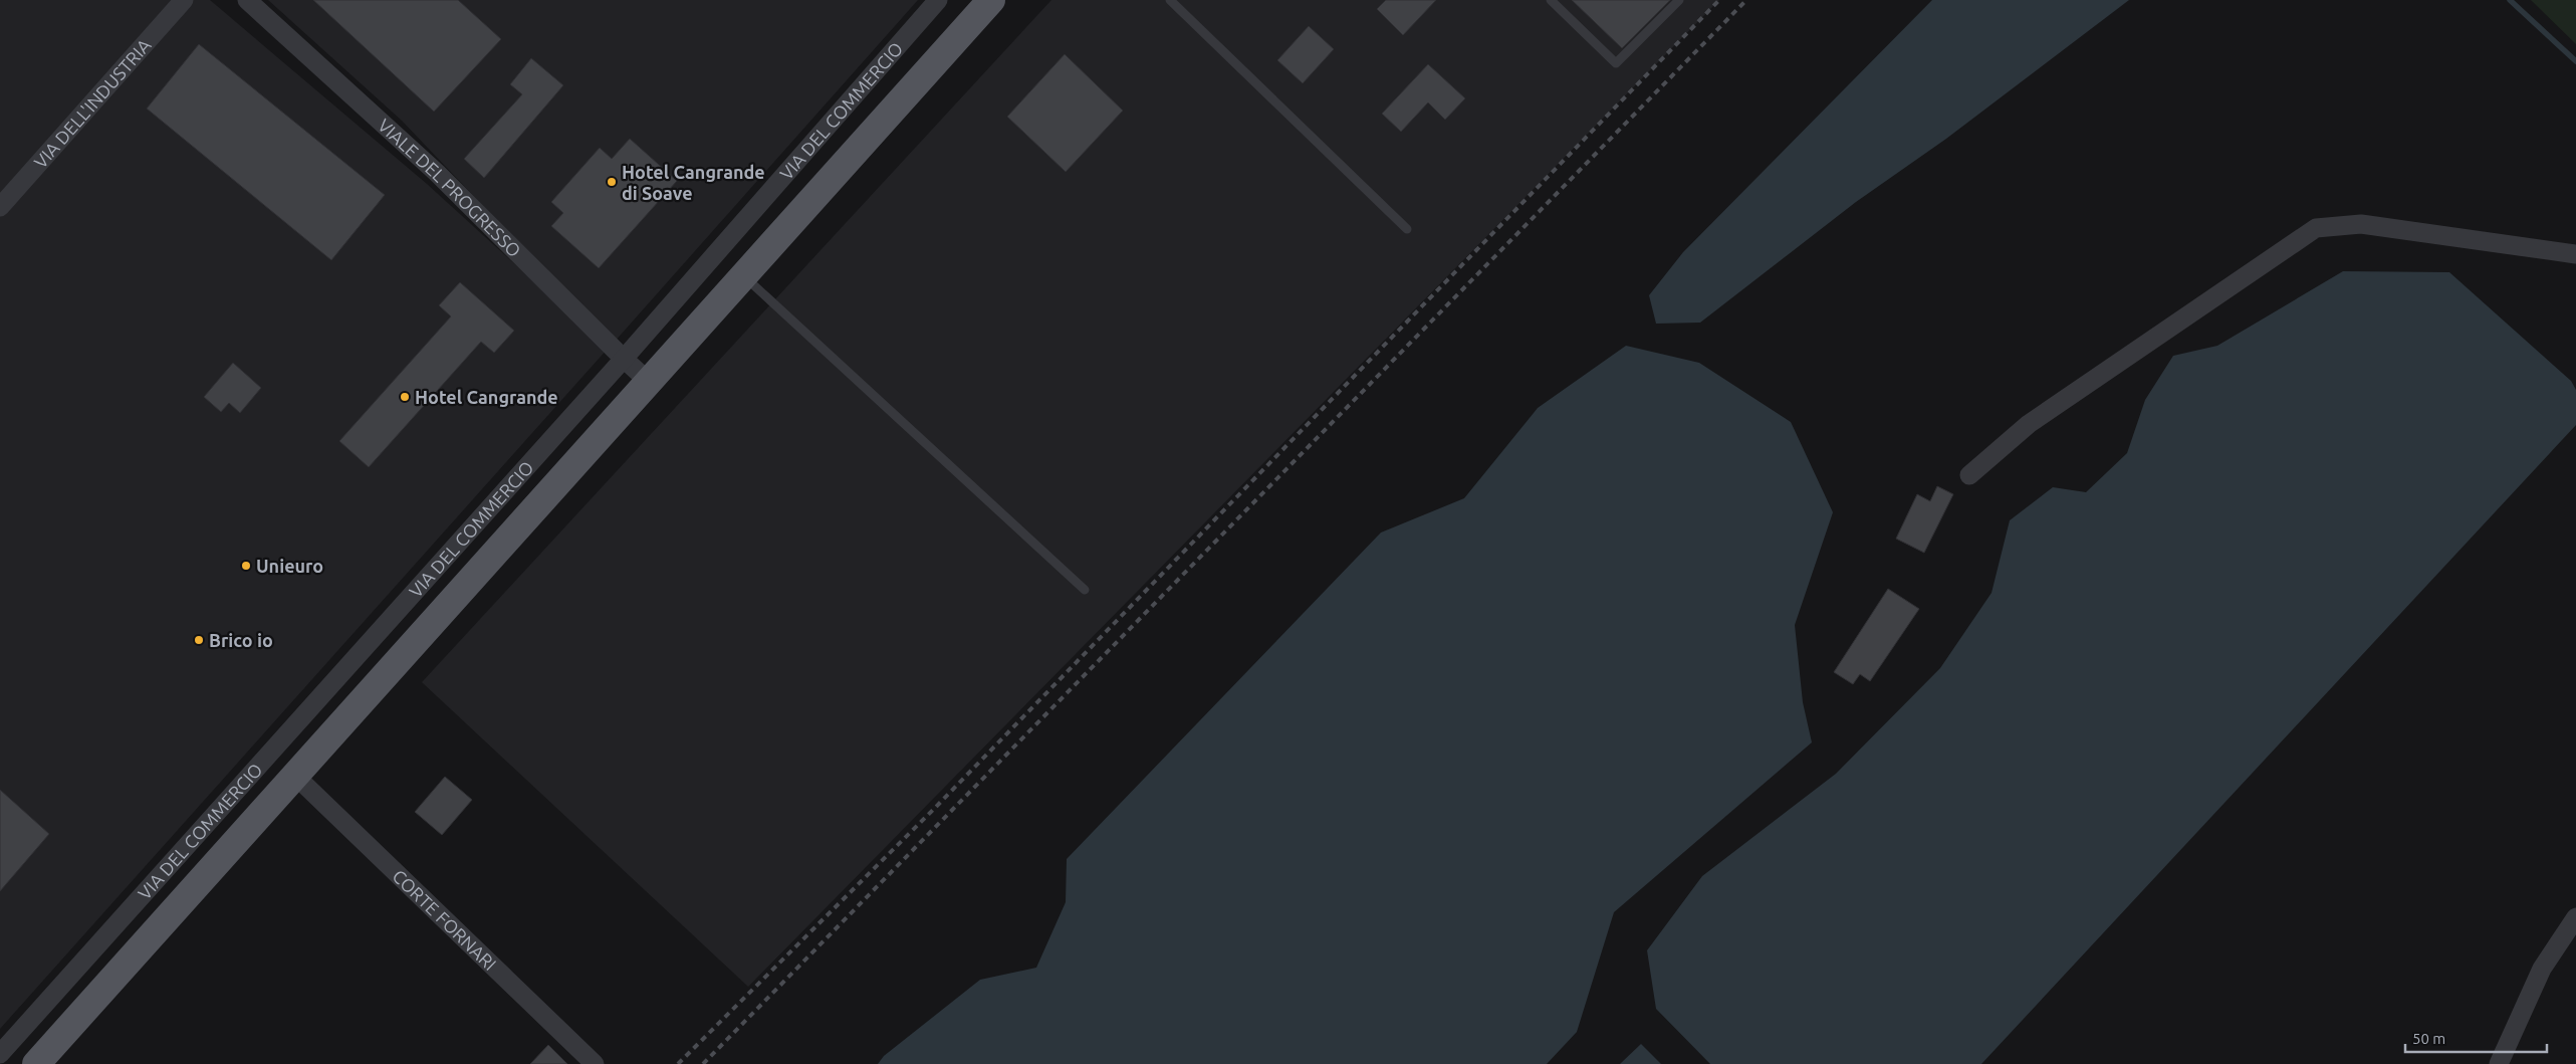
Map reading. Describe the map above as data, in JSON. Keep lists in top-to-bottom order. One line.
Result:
{"streets":{"street":["VIA DELL'INDUSTRIA","VIA DEL COMMERCIO","VIALE DEL PROGRESSO","CORTE FORNARI"]},"crossings":[["VIA DEL COMMERCIO","VIALE DEL PROGRESSO"]],"places":["Hotel Cangrande di Soave","Hotel Cangrande","Unieuro","Brico io"],"scale_bar":"50 m"}
